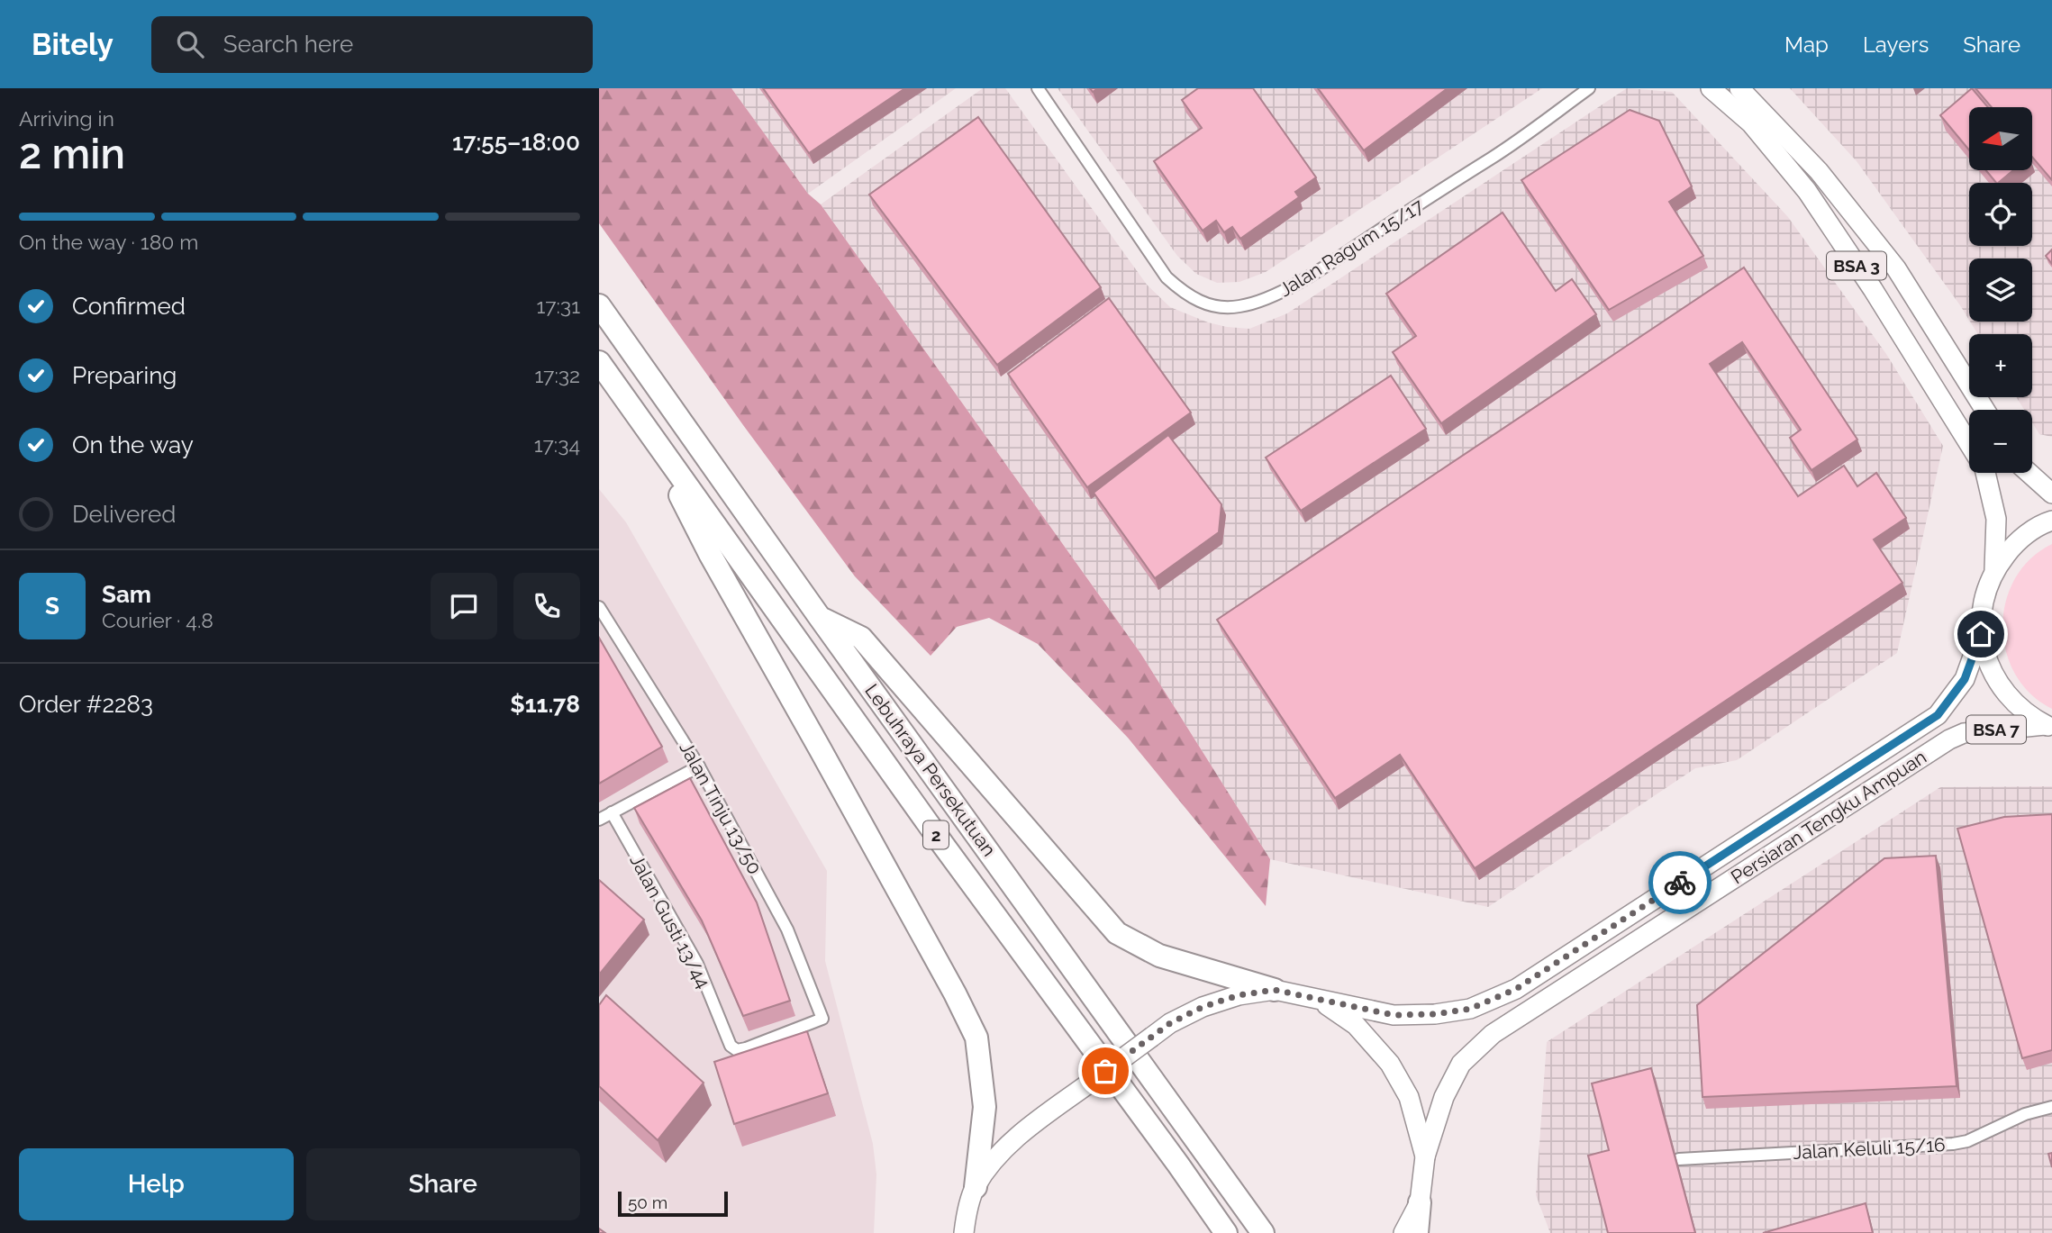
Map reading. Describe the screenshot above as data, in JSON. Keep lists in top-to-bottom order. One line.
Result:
{"streets":{"highway":["Lebuhraya Persekutuan","2"],"main road":["BSA 3","BSA 7","Persiaran Tengku Ampuan"],"street":["Jalan Ragum 15/17","Jalan Tinju 13/50","Jalan Gusti 13/44","Jalan Keluli 15/16"]},"crossings":[["Jalan Tinju 13/50","Jalan Gusti 13/44"]],"scale_bar":"50 m","north":"left","page":{"header":"Bitely","search":"Search here","nav":["Map","Layers","Share"],"heading":["2 min","Arriving in","17:55–18:00"],"panel":["Sam","Courier · 4.8","Order #2283","$11.78"],"map_buttons":["+","−"],"bar":"On the way · 180 m","list":[["Confirmed","17:31"],["Preparing","17:32"],["On the way","17:34"],"Delivered"],"round":"S","buttons":["Help","Share"],"scale":"50 m"}}
